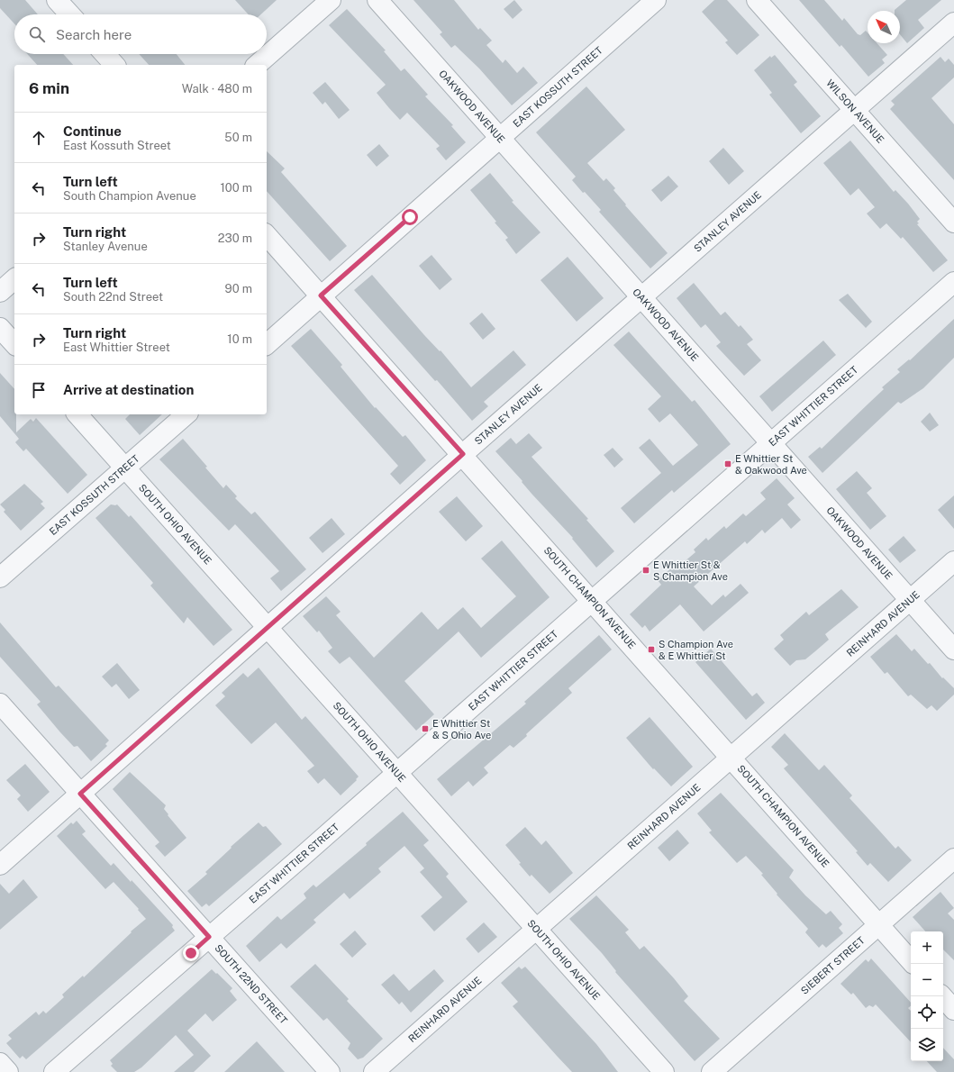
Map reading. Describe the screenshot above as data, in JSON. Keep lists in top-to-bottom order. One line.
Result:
{"streets":{"street":["EAST KOSSUTH STREET","OAKWOOD AVENUE","WILSON AVENUE","STANLEY AVENUE","EAST WHITTIER STREET","SOUTH OHIO AVENUE","SOUTH CHAMPION AVENUE","REINHARD AVENUE","SIEBERT STREET","SOUTH 22ND STREET"]},"crossings":[["EAST KOSSUTH STREET","OAKWOOD AVENUE"],["EAST KOSSUTH STREET","SOUTH OHIO AVENUE"],["EAST KOSSUTH STREET","SOUTH CHAMPION AVENUE"],["OAKWOOD AVENUE","STANLEY AVENUE"],["OAKWOOD AVENUE","EAST WHITTIER STREET"],["OAKWOOD AVENUE","REINHARD AVENUE"],["WILSON AVENUE","STANLEY AVENUE"],["STANLEY AVENUE","SOUTH OHIO AVENUE"],["STANLEY AVENUE","SOUTH CHAMPION AVENUE"],["STANLEY AVENUE","SOUTH 22ND STREET"],["EAST WHITTIER STREET","SOUTH OHIO AVENUE"],["EAST WHITTIER STREET","SOUTH CHAMPION AVENUE"],["EAST WHITTIER STREET","SOUTH 22ND STREET"],["SOUTH OHIO AVENUE","REINHARD AVENUE"],["SOUTH CHAMPION AVENUE","REINHARD AVENUE"],["SOUTH CHAMPION AVENUE","SIEBERT STREET"]],"places":{"transit":["E Whittier St & Oakwood Ave","E Whittier St & S Champion Ave","S Champion Ave & E Whittier St","E Whittier St & S Ohio Ave"]},"north":"top left","page":{"search":"Search here","heading":["6 min","Walk · 480 m"],"list":[["Continue","East Kossuth Street","50 m"],["Turn left","South Champion Avenue","100 m"],["Turn right","Stanley Avenue","230 m"],["Turn left","South 22nd Street","90 m"],["Turn right","East Whittier Street","10 m"],"Arrive at destination"],"map_buttons":["+","−"]}}
